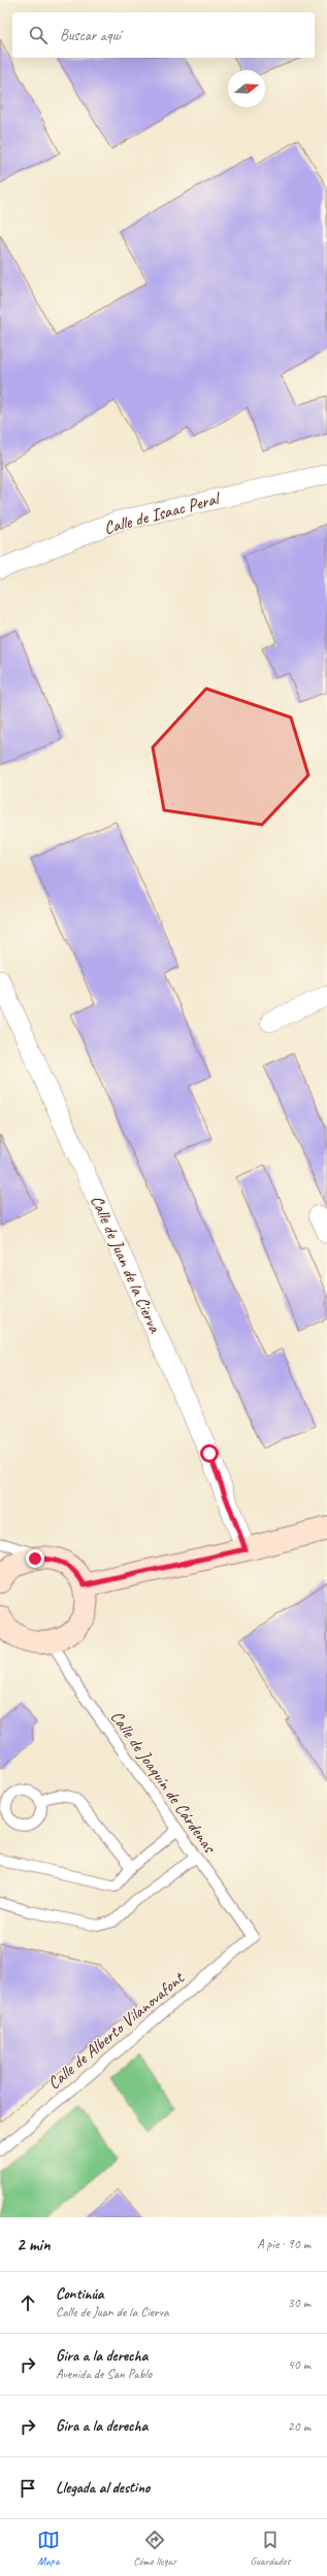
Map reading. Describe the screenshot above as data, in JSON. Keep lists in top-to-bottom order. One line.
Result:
{"streets":{"street":["Calle de Isaac Peral","Calle de Juan de la Cierva"],"lane":["Calle de Joaquín de Cárdenas","Calle de Alberto Vilanovafont"]},"crossings":[["Calle de Joaquín de Cárdenas","Calle de Alberto Vilanovafont"]],"north":"right","page":{"search":"Buscar aquí","heading":["2 min","A pie · 90 m"],"list":[["Continúa","Calle de Juan de la Cierva","30 m"],["Gira a la derecha","Avenida de San Pablo","40 m"],["Gira a la derecha","20 m"],"Llegada al destino"],"nav":["Mapa","Cómo llegar","Guardados"]}}
